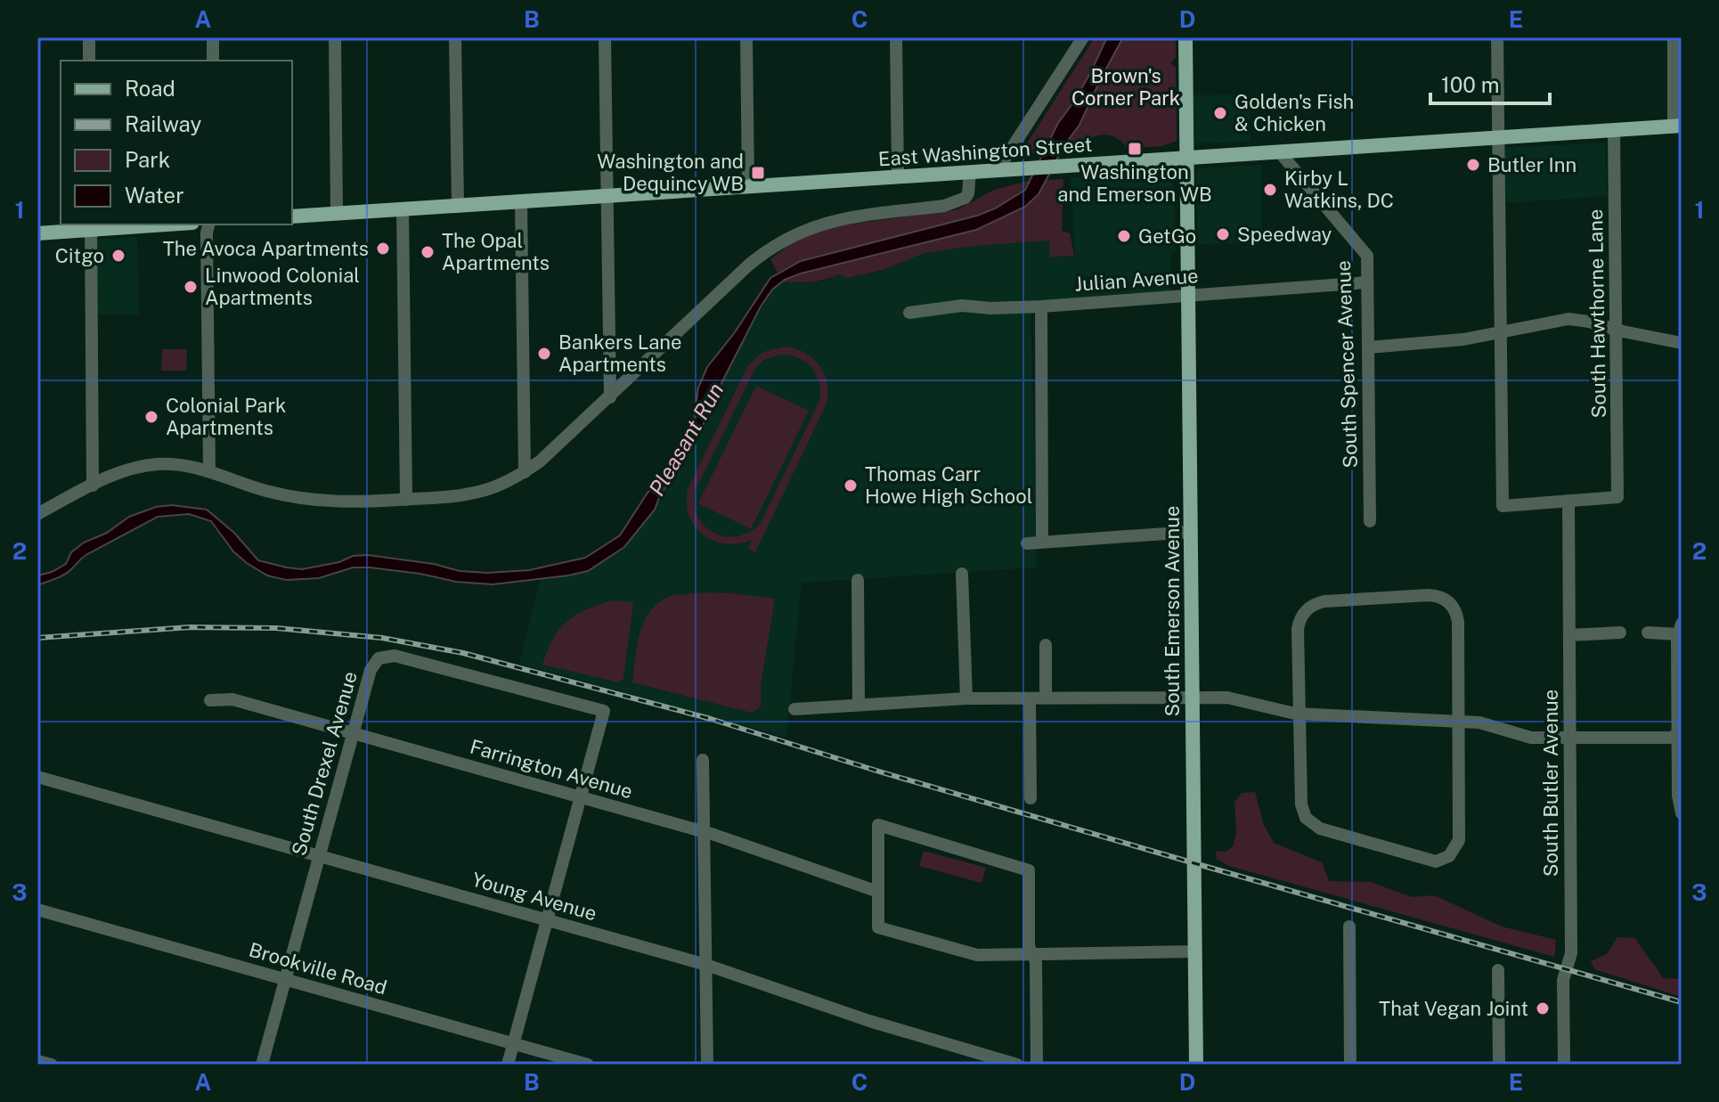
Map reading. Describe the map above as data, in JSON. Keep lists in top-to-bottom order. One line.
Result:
{"streets":{"main road":["East Washington Street","South Emerson Avenue"],"street":["Julian Avenue","South Hawthorne Lane","South Spencer Avenue","South Drexel Avenue","Farrington Avenue","South Butler Avenue","Young Avenue","Brookville Road"]},"crossings":[["East Washington Street","South Hawthorne Lane"],["East Washington Street","South Spencer Avenue"],["East Washington Street","South Emerson Avenue"],["Julian Avenue","South Spencer Avenue"],["Julian Avenue","South Emerson Avenue"],["South Hawthorne Lane","South Butler Avenue"],["South Drexel Avenue","Farrington Avenue"],["South Drexel Avenue","Young Avenue"],["South Drexel Avenue","Brookville Road"]],"water":["Pleasant Run"],"parks":["Brown's Corner Park"],"places":{"other":["Golden's Fish & Chicken","Butler Inn","Kirby L Watkins, DC","Speedway","GetGo","The Avoca Apartments","The Opal Apartments","Citgo","Linwood Colonial Apartments","Bankers Lane Apartments","Colonial Park Apartments","Thomas Carr Howe High School","That Vegan Joint"],"transit":["Washington and Emerson WB","Washington and Dequincy WB"]},"legend":["Road","Railway","Park","Water"],"scale_bar":"100 m","grid":{"columns":["A","B","C","D","E"],"rows":["1","2","3"]}}
